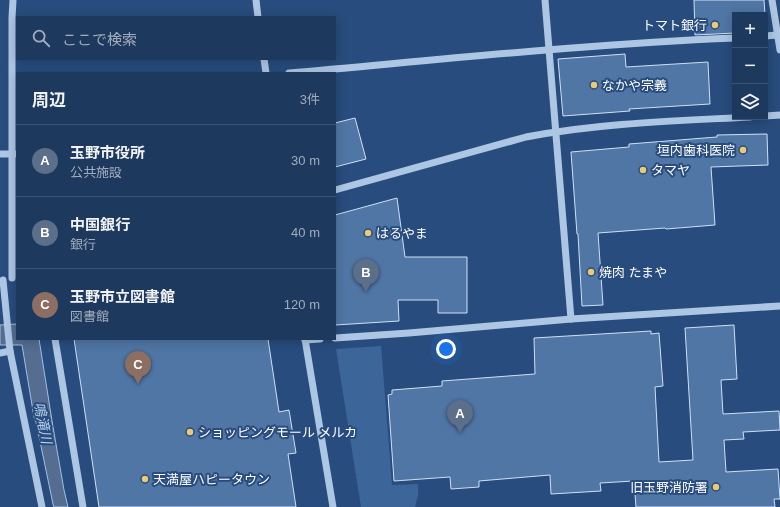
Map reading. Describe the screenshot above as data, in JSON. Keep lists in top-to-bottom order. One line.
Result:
{"water":["鳴滝川"],"places":["トマト銀行","なかや宗義","垣内歯科医院","タマヤ","はるやま","焼肉 たまや","ショッピングモール メルカ","天満屋ハピータウン","旧玉野消防署"],"page":{"map_buttons":["+","−"],"search":"ここで検索","heading":["周辺","3件"],"list":[{"mark":"A","name":"玉野市役所","note":"公共施設","value":"30 m"},{"mark":"B","name":"中国銀行","note":"銀行","value":"40 m"},{"mark":"C","name":"玉野市立図書館","note":"図書館","value":"120 m"}],"pins":["B","C","A"]}}
